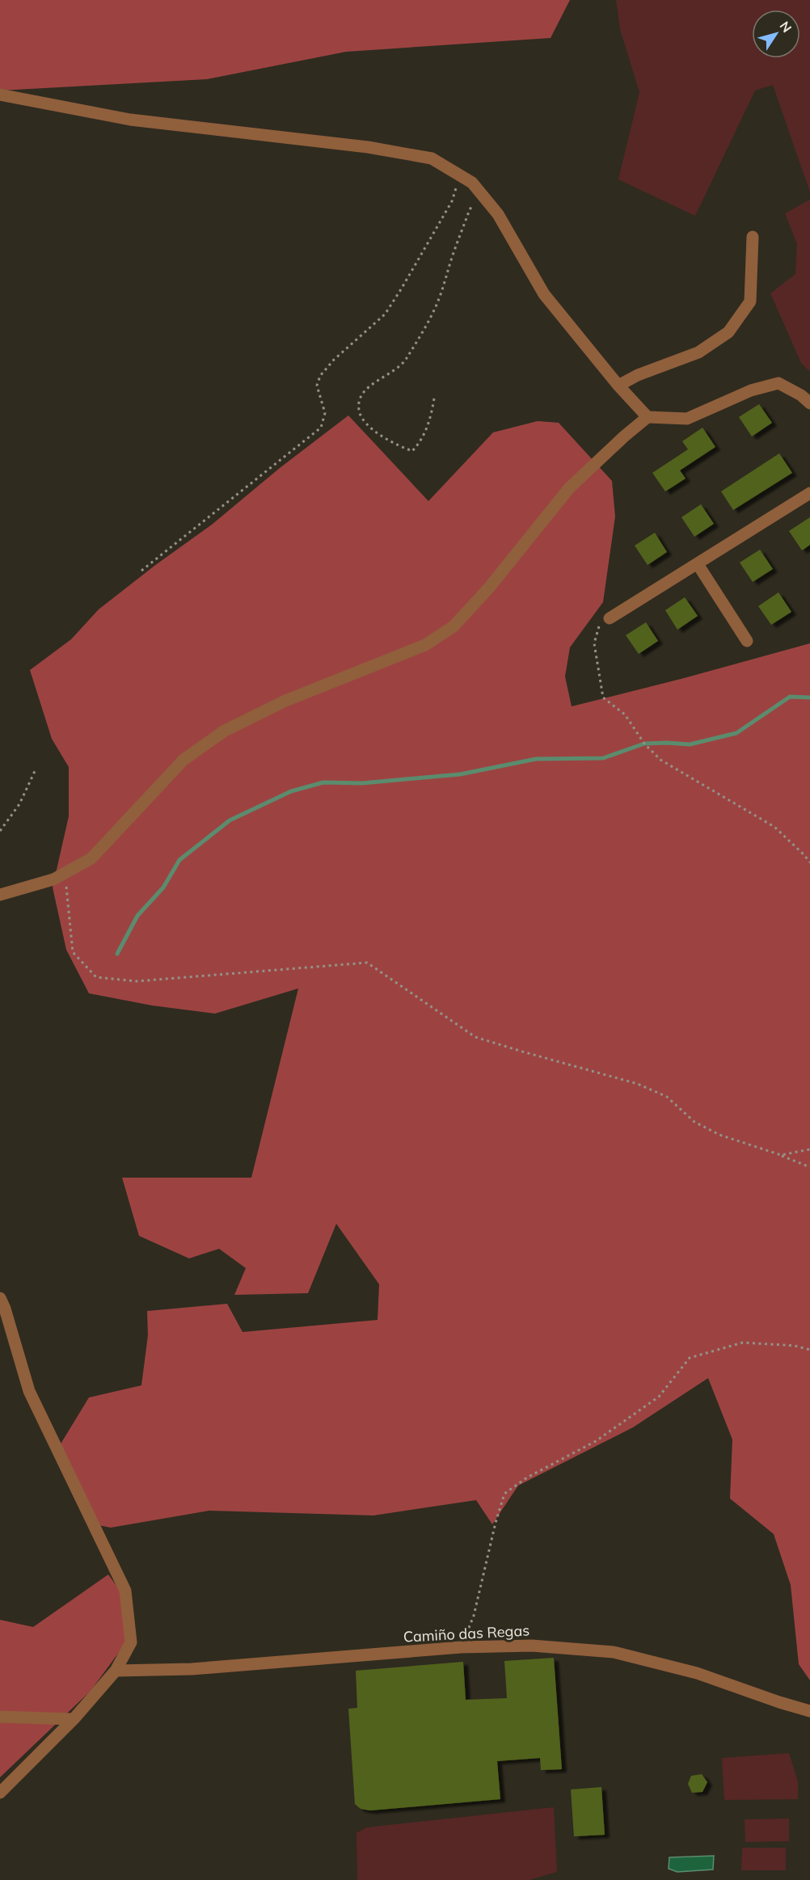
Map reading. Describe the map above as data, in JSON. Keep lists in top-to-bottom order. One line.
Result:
{"streets":{"street":["Camiño das Regas"]},"north":"top right"}
